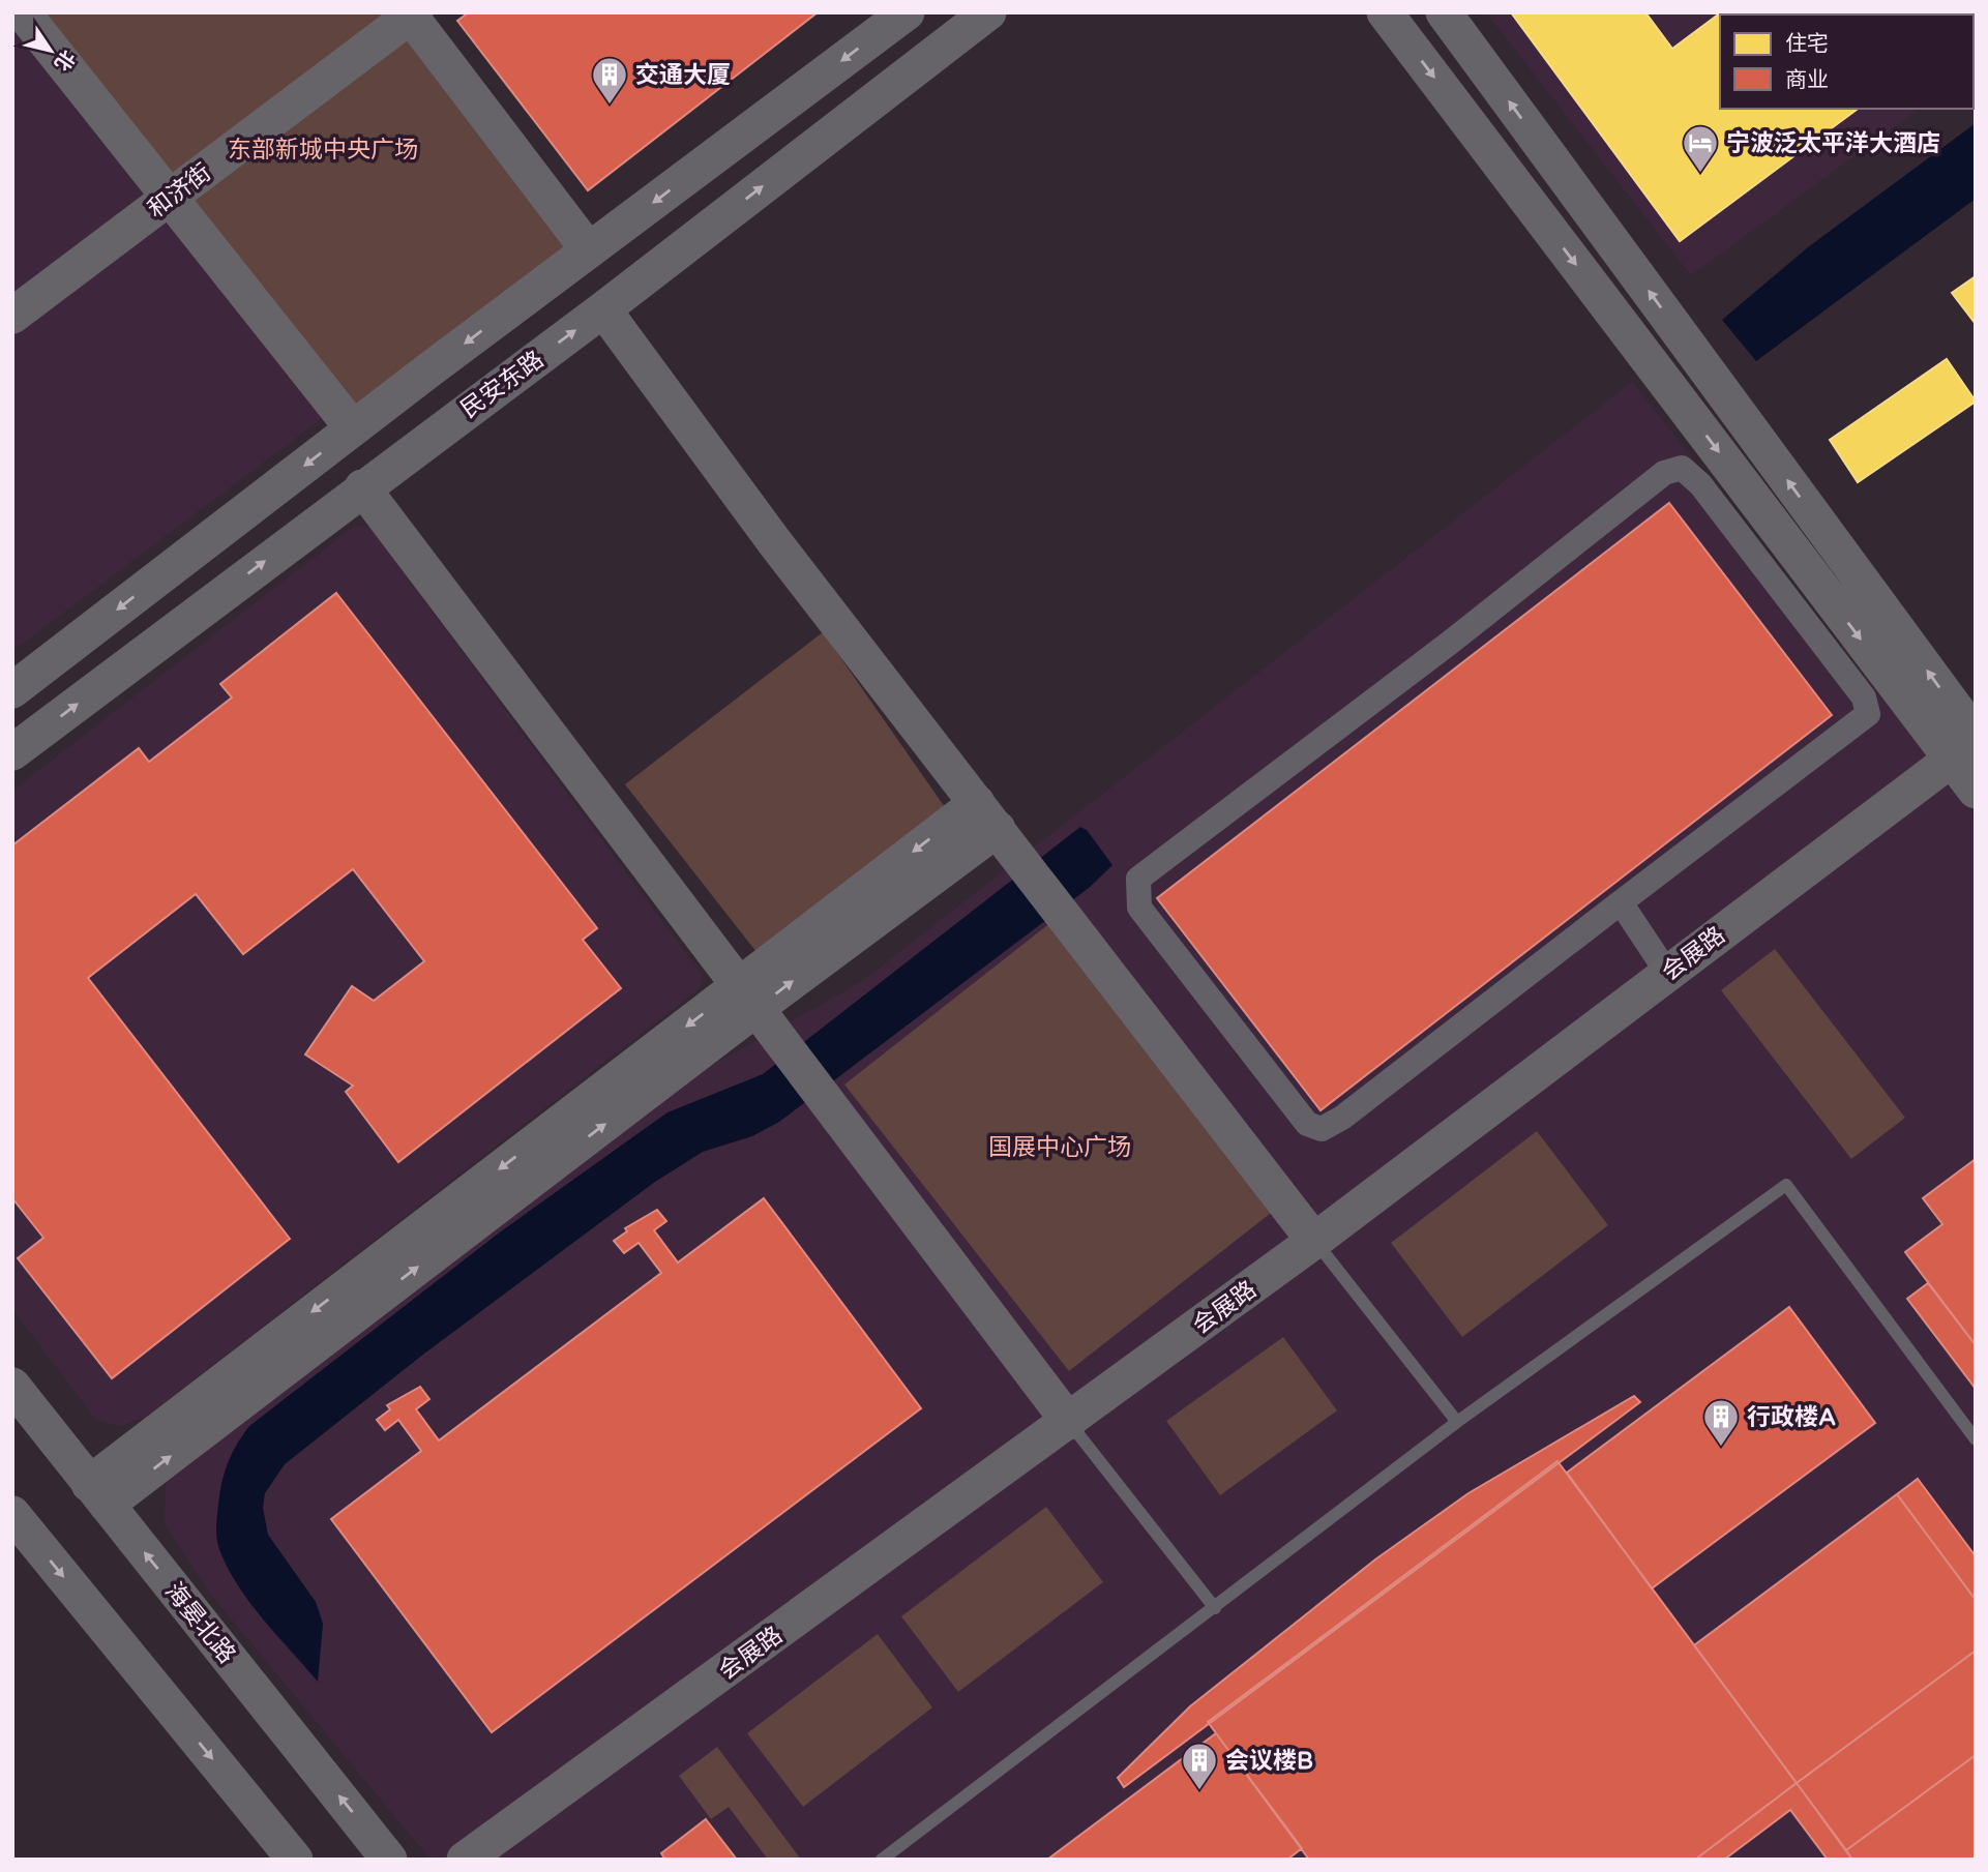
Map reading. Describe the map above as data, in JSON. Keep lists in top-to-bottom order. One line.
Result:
{"streets":{"street":["和济街","民安东路","会展路","海晏北路"]},"parks":["东部新城中央广场","国展中心广场"],"places":{"building":["交通大厦","行政楼A","会议楼B"],"hotel":["宁波泛太平洋大酒店"]},"legend":["住宅","商业"],"north":"bottom right"}
